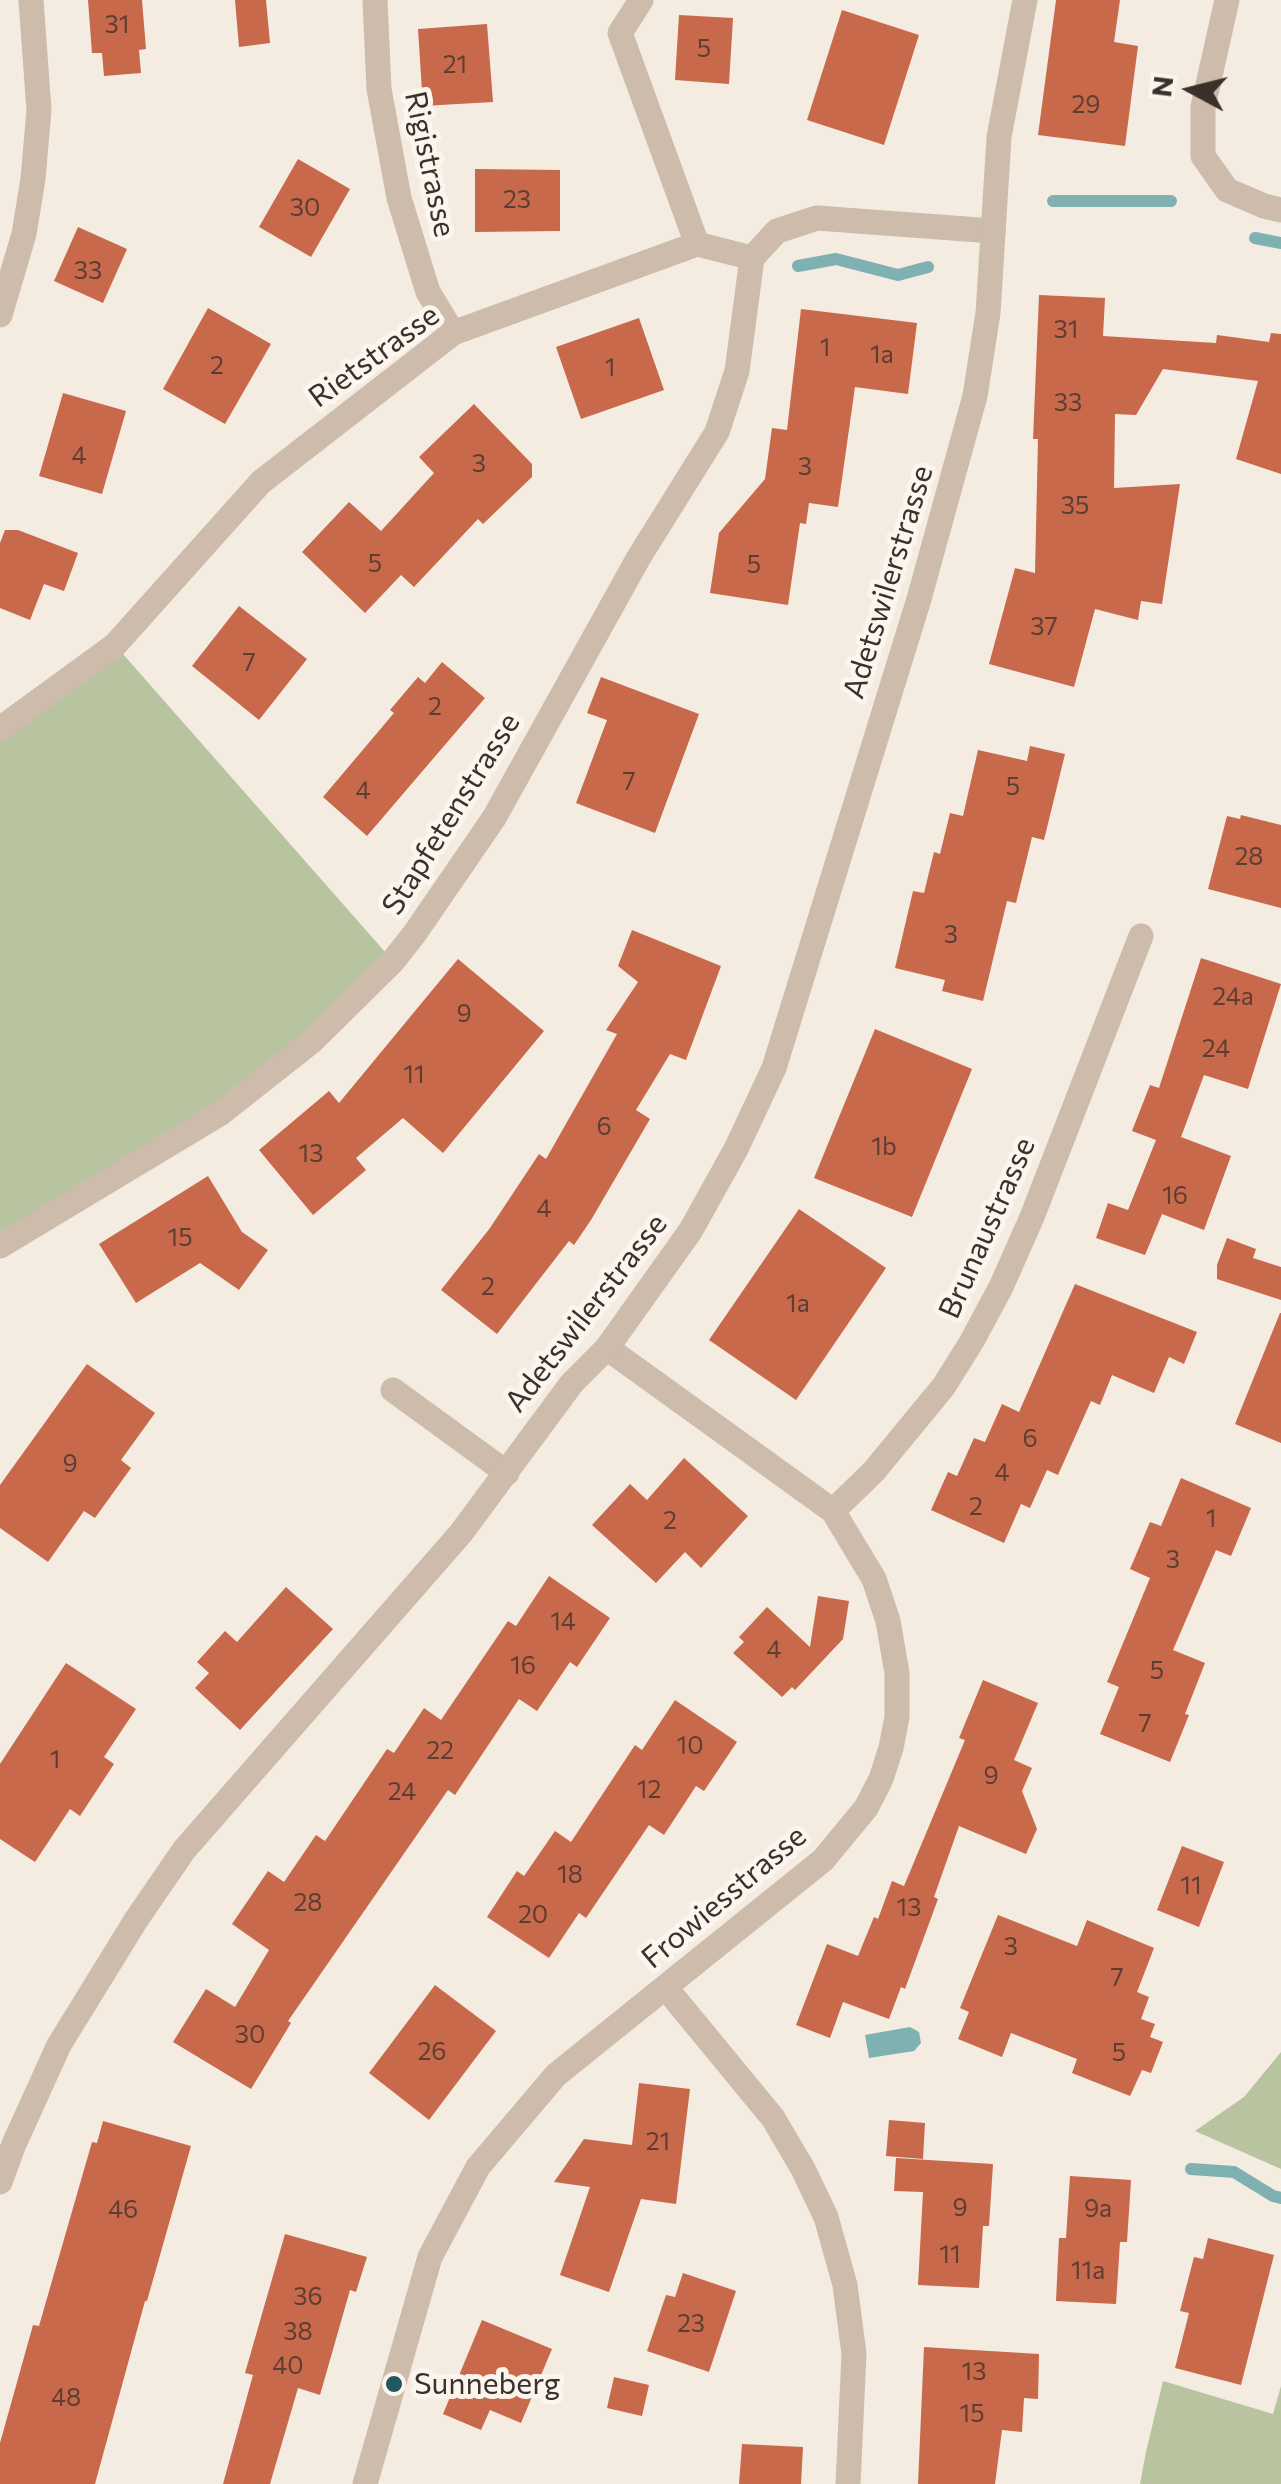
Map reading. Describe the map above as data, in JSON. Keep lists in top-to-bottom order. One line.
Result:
{"streets":{"street":["Rigistrasse","Rietstrasse","Adetswilerstrasse","Stapfetenstrasse","Brunaustrasse","Frowiesstrasse"]},"crossings":[["Rigistrasse","Rietstrasse"],["Adetswilerstrasse","Frowiesstrasse"],["Brunaustrasse","Frowiesstrasse"]],"places":["Sunneberg"],"house_numbers":["31","5","21","29","23","30","33","31","1","1a","2","1","33","4","3","3","35","5","5","37","7","2","7","5","4","28","3","24a","9","24","11","6","1b","13","16","4","15","2","1a","6","9","4","2","1","2","3","14","4","16","5","7","10","22","1","9","12","24","18","11","28","13","20","3","7","30","26","5","21","9","9a","46","11","11a","36","23","38","40","13","48","15"],"north":"left"}
